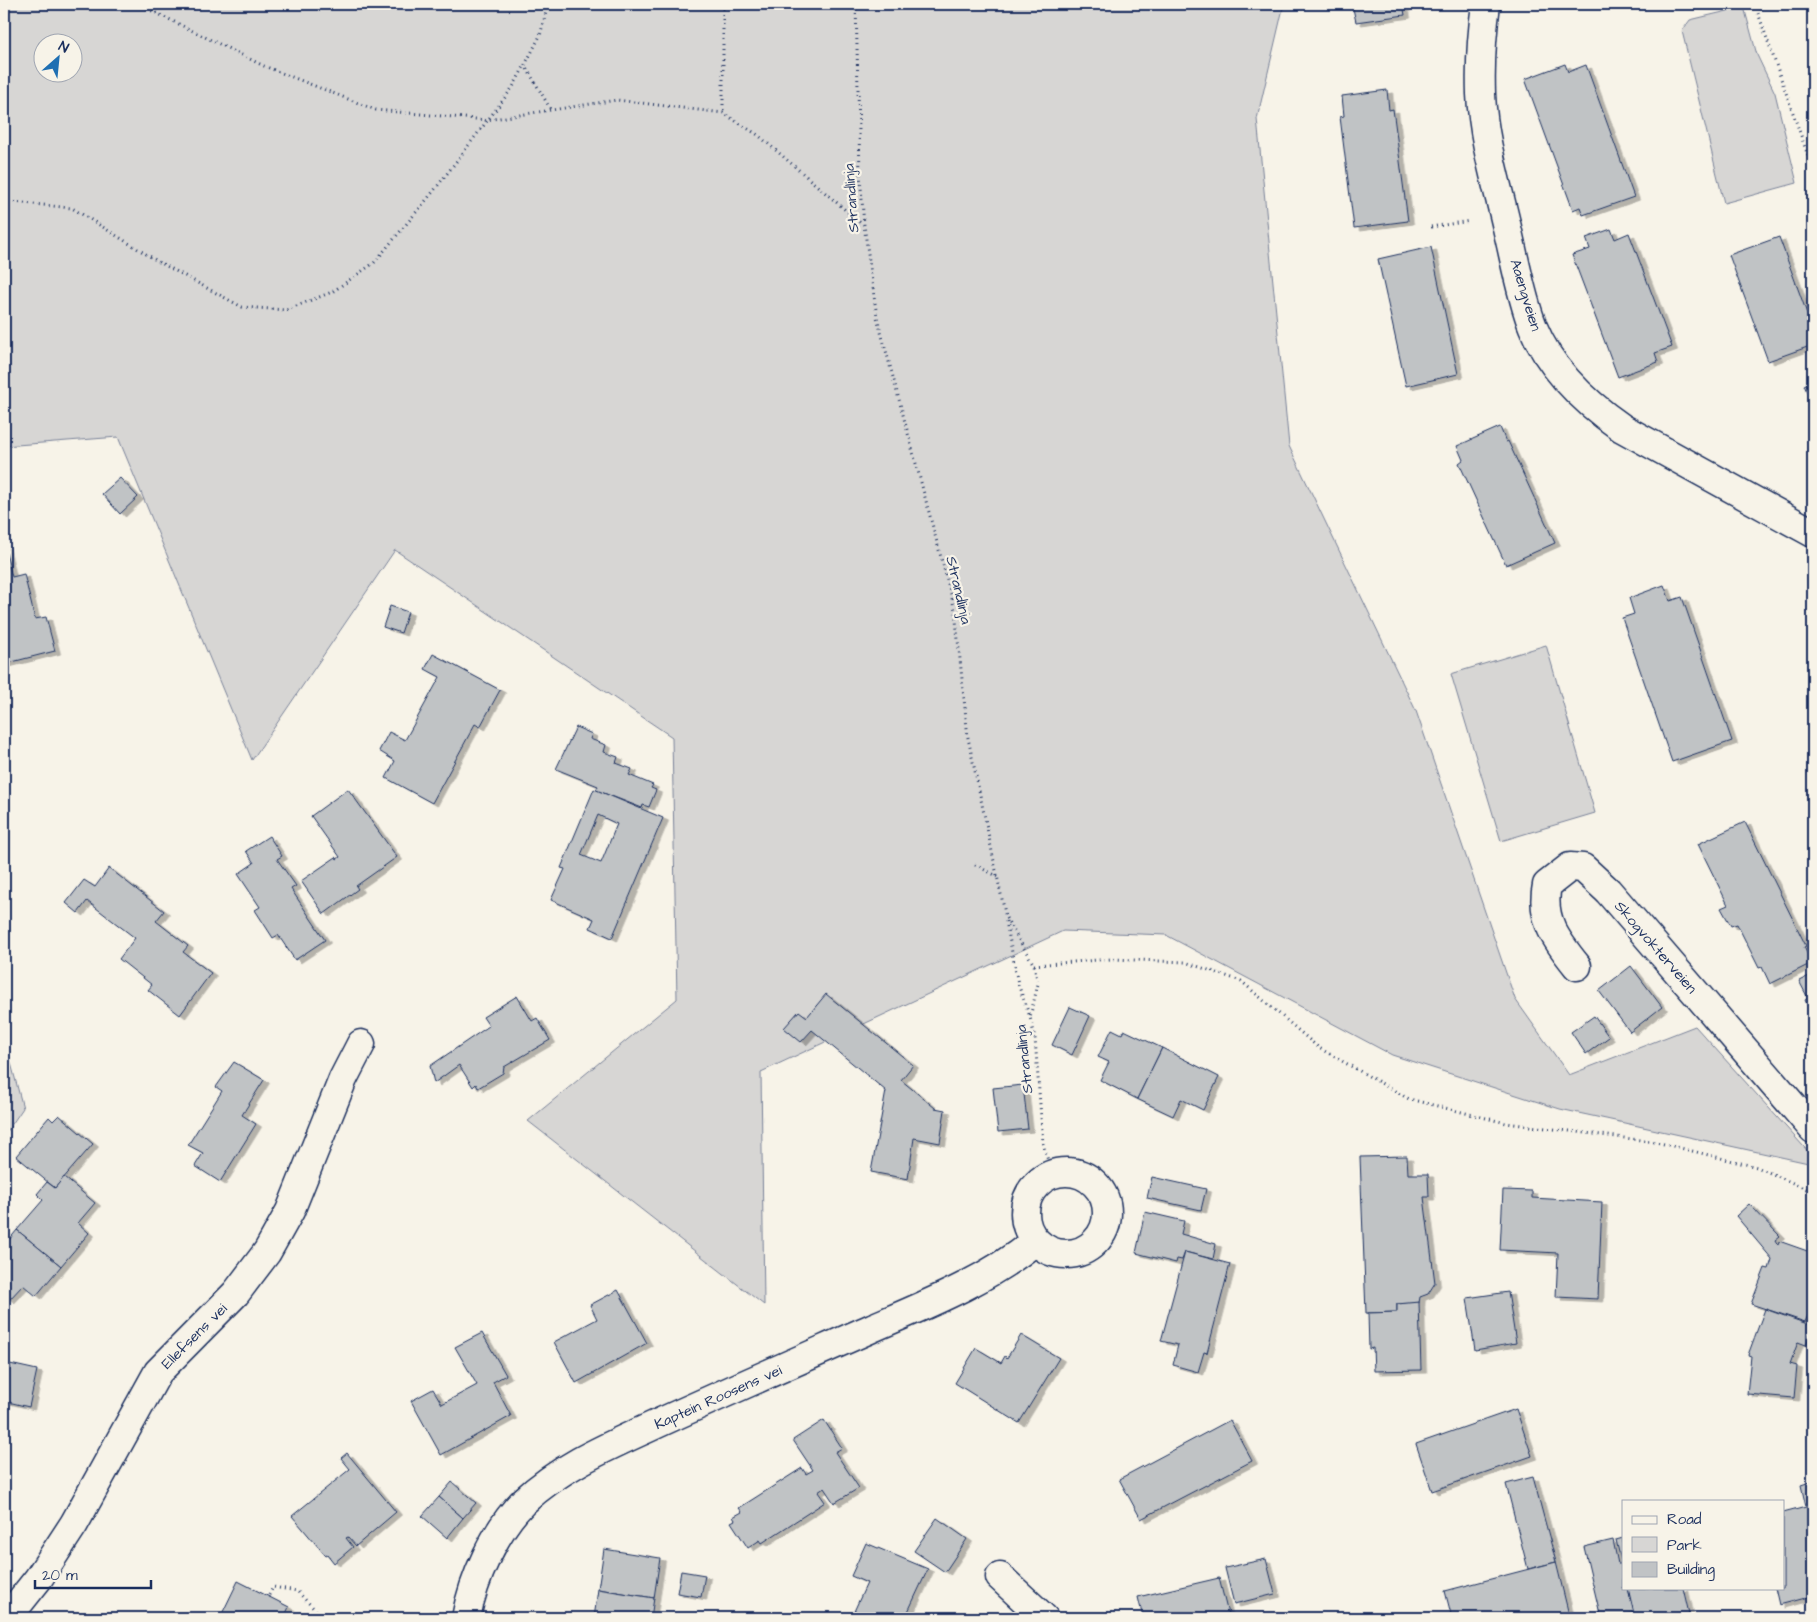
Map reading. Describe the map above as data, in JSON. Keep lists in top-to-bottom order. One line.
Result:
{"streets":{"street":["Aaengveien","Skogvokterveien","Ellefsens vei","Kaptein Roosens vei"],"path":["Strandlinja"]},"crossings":[["Strandlinja","Kaptein Roosens vei"]],"legend":["Road","Park","Building"],"scale_bar":"20 m","north":"top right"}
